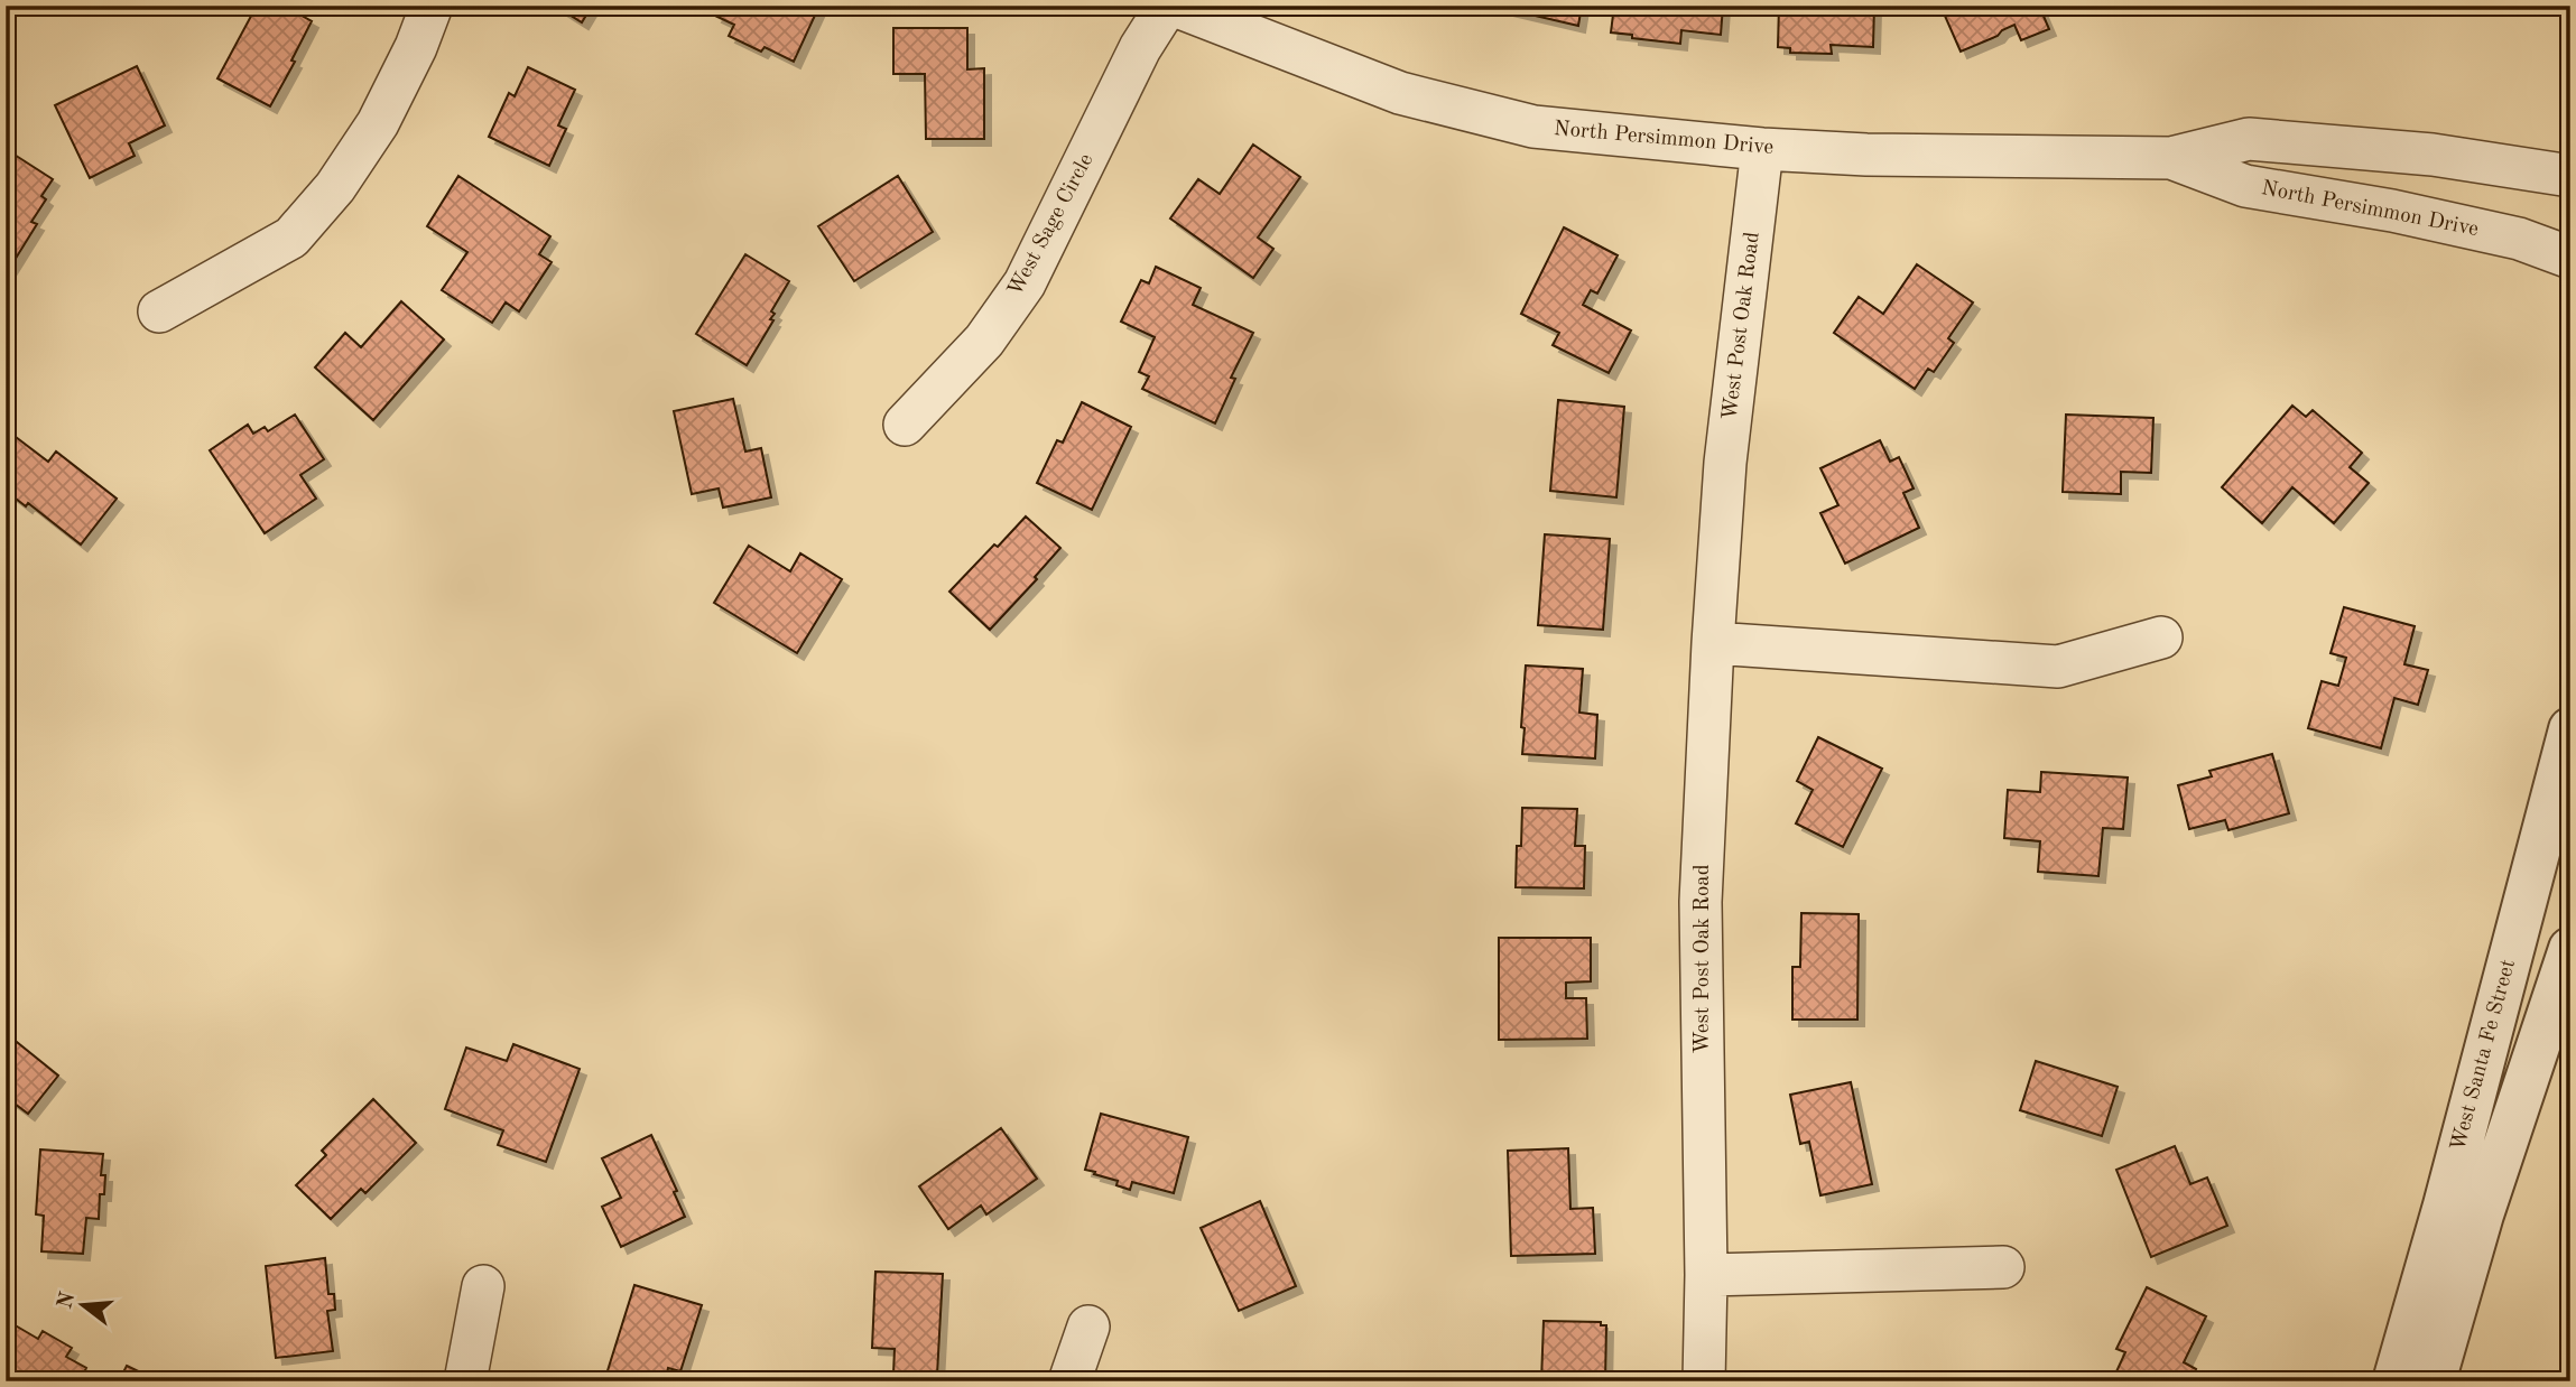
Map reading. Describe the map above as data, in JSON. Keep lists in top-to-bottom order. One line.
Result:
{"streets":{"street":["North Persimmon Drive","West Sage Circle","West Post Oak Road","West Santa Fe Street"]},"crossings":[["North Persimmon Drive","West Post Oak Road"]],"north":"left"}
